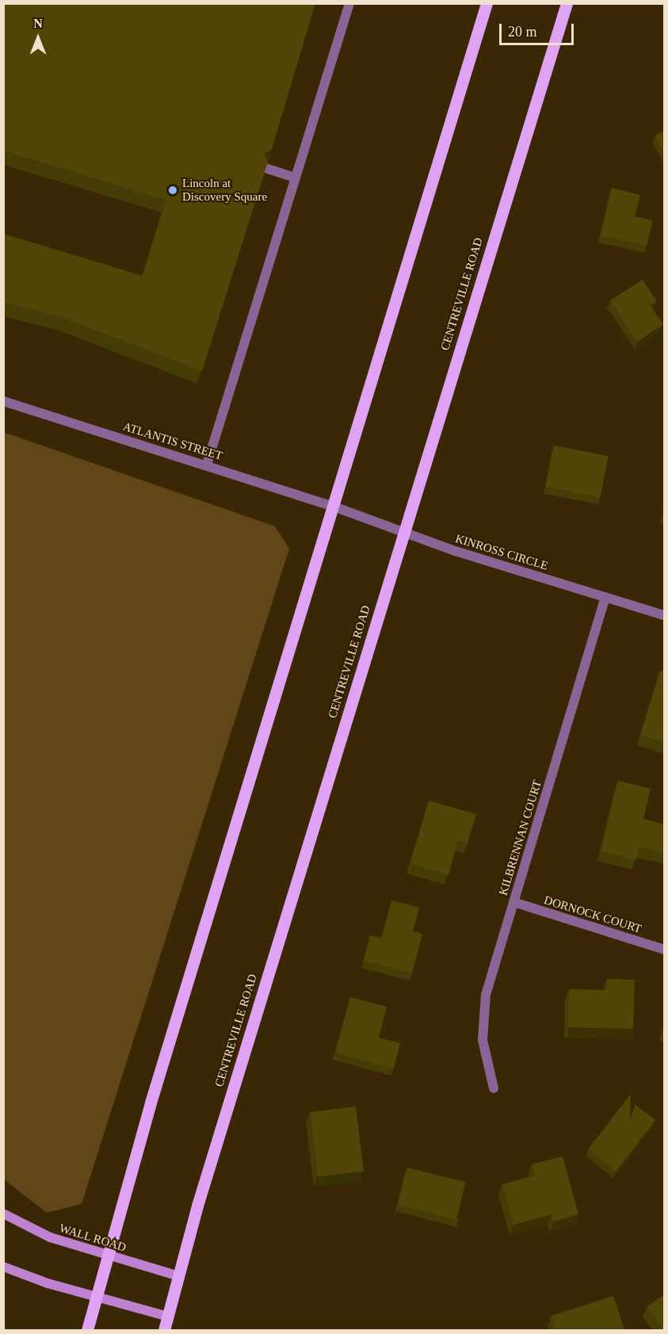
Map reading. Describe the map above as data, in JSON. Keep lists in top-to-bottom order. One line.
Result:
{"streets":{"main road":["CENTREVILLE ROAD","WALL ROAD"],"street":["ATLANTIS STREET","KINROSS CIRCLE","KILBRENNAN COURT","DORNOCK COURT"]},"crossings":[["CENTREVILLE ROAD","KINROSS CIRCLE"],["CENTREVILLE ROAD","WALL ROAD"],["ATLANTIS STREET","KINROSS CIRCLE"],["KINROSS CIRCLE","KILBRENNAN COURT"],["KILBRENNAN COURT","DORNOCK COURT"]],"places":["Lincoln at Discovery Square"],"scale_bar":"20 m","north":"top"}
